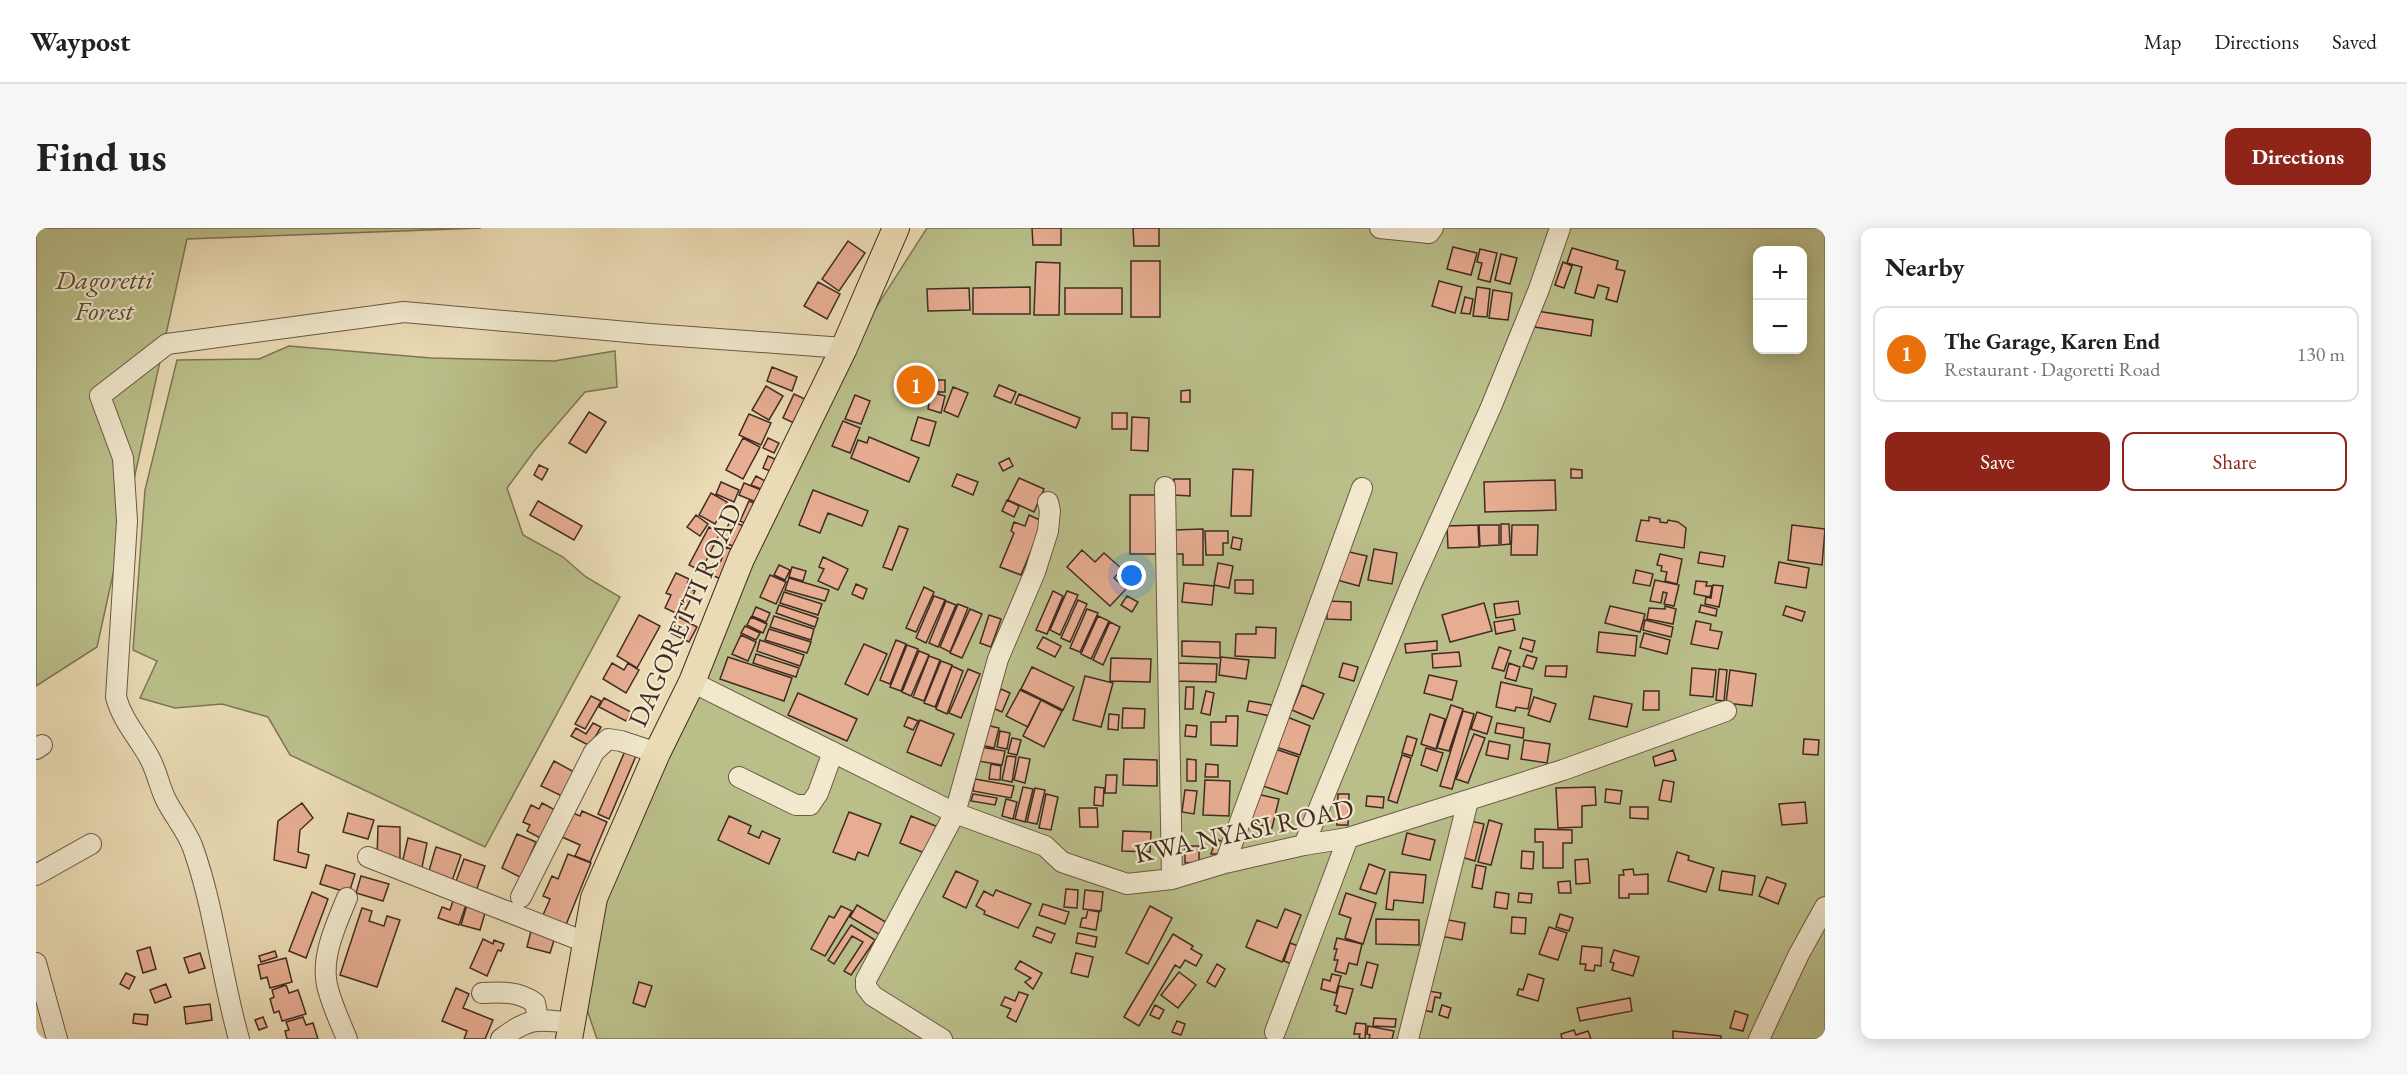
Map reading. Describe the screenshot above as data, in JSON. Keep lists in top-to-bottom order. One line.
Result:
{"streets":{"main road":["DAGORETTI ROAD"],"street":["KWA NYASI ROAD"]},"crossings":[["DAGORETTI ROAD","KWA NYASI ROAD"]],"parks":["Dagoretti Forest"],"page":{"header":"Waypost","nav":["Map","Directions","Saved"],"buttons":["Directions",["Save","Share"]],"title":"Find us","heading":"Nearby","map_buttons":["+","−"],"list":[{"mark":"1","name":"The Garage, Karen End","note":"Restaurant · Dagoretti Road","value":"130 m"}],"pins":"1"}}
